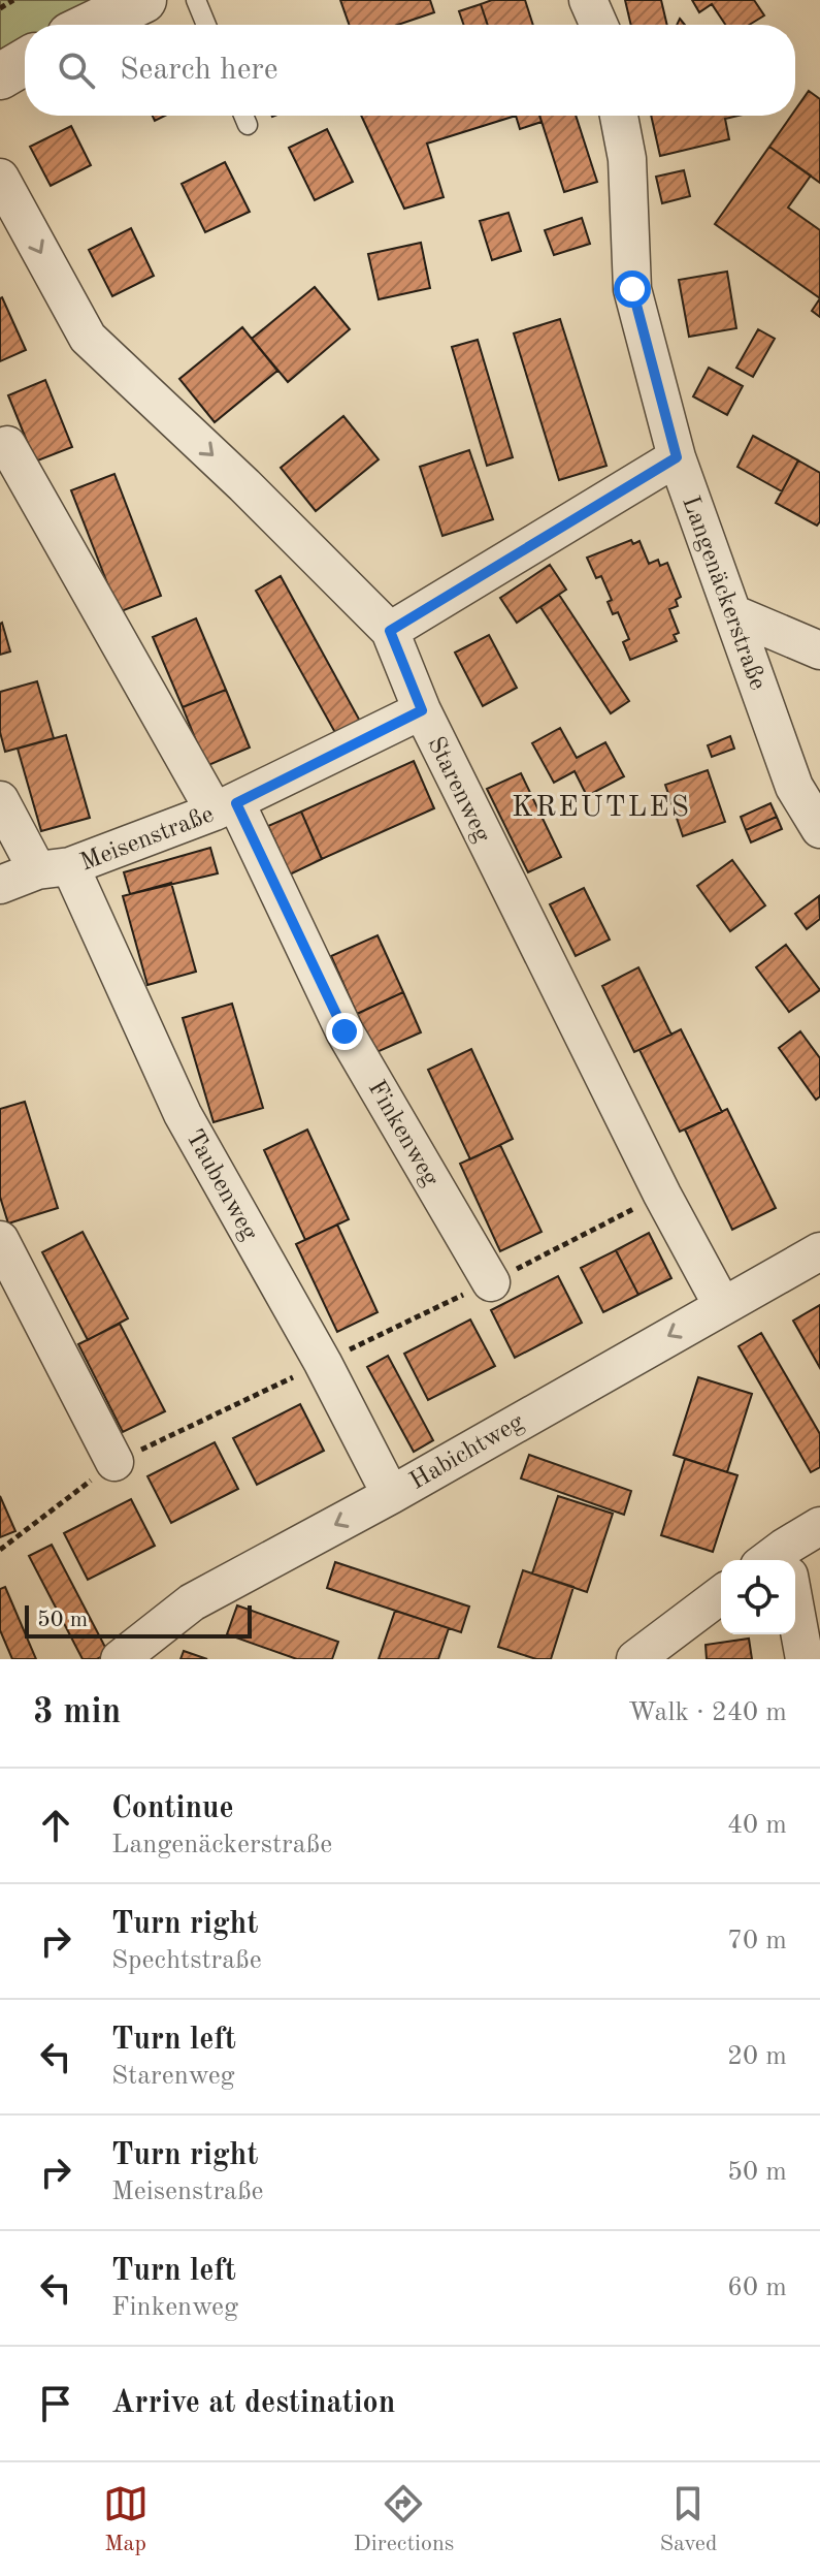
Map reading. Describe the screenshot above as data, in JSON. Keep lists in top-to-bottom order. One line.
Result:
{"streets":{"street":["Langenäckerstraße","Starenweg","Meisenstraße","Finkenweg","Taubenweg","Habichtweg"]},"crossings":[["Starenweg","Meisenstraße"],["Starenweg","Habichtweg"],["Meisenstraße","Finkenweg"],["Meisenstraße","Taubenweg"],["Taubenweg","Habichtweg"]],"one_way":["Starenweg","Habichtweg"],"districts":["KREUTLES"],"scale_bar":"50 m","page":{"search":"Search here","scale":"50 m","heading":["3 min","Walk · 240 m"],"list":[["Continue","Langenäckerstraße","40 m"],["Turn right","Spechtstraße","70 m"],["Turn left","Starenweg","20 m"],["Turn right","Meisenstraße","50 m"],["Turn left","Finkenweg","60 m"],"Arrive at destination"],"nav":["Map","Directions","Saved"]}}
